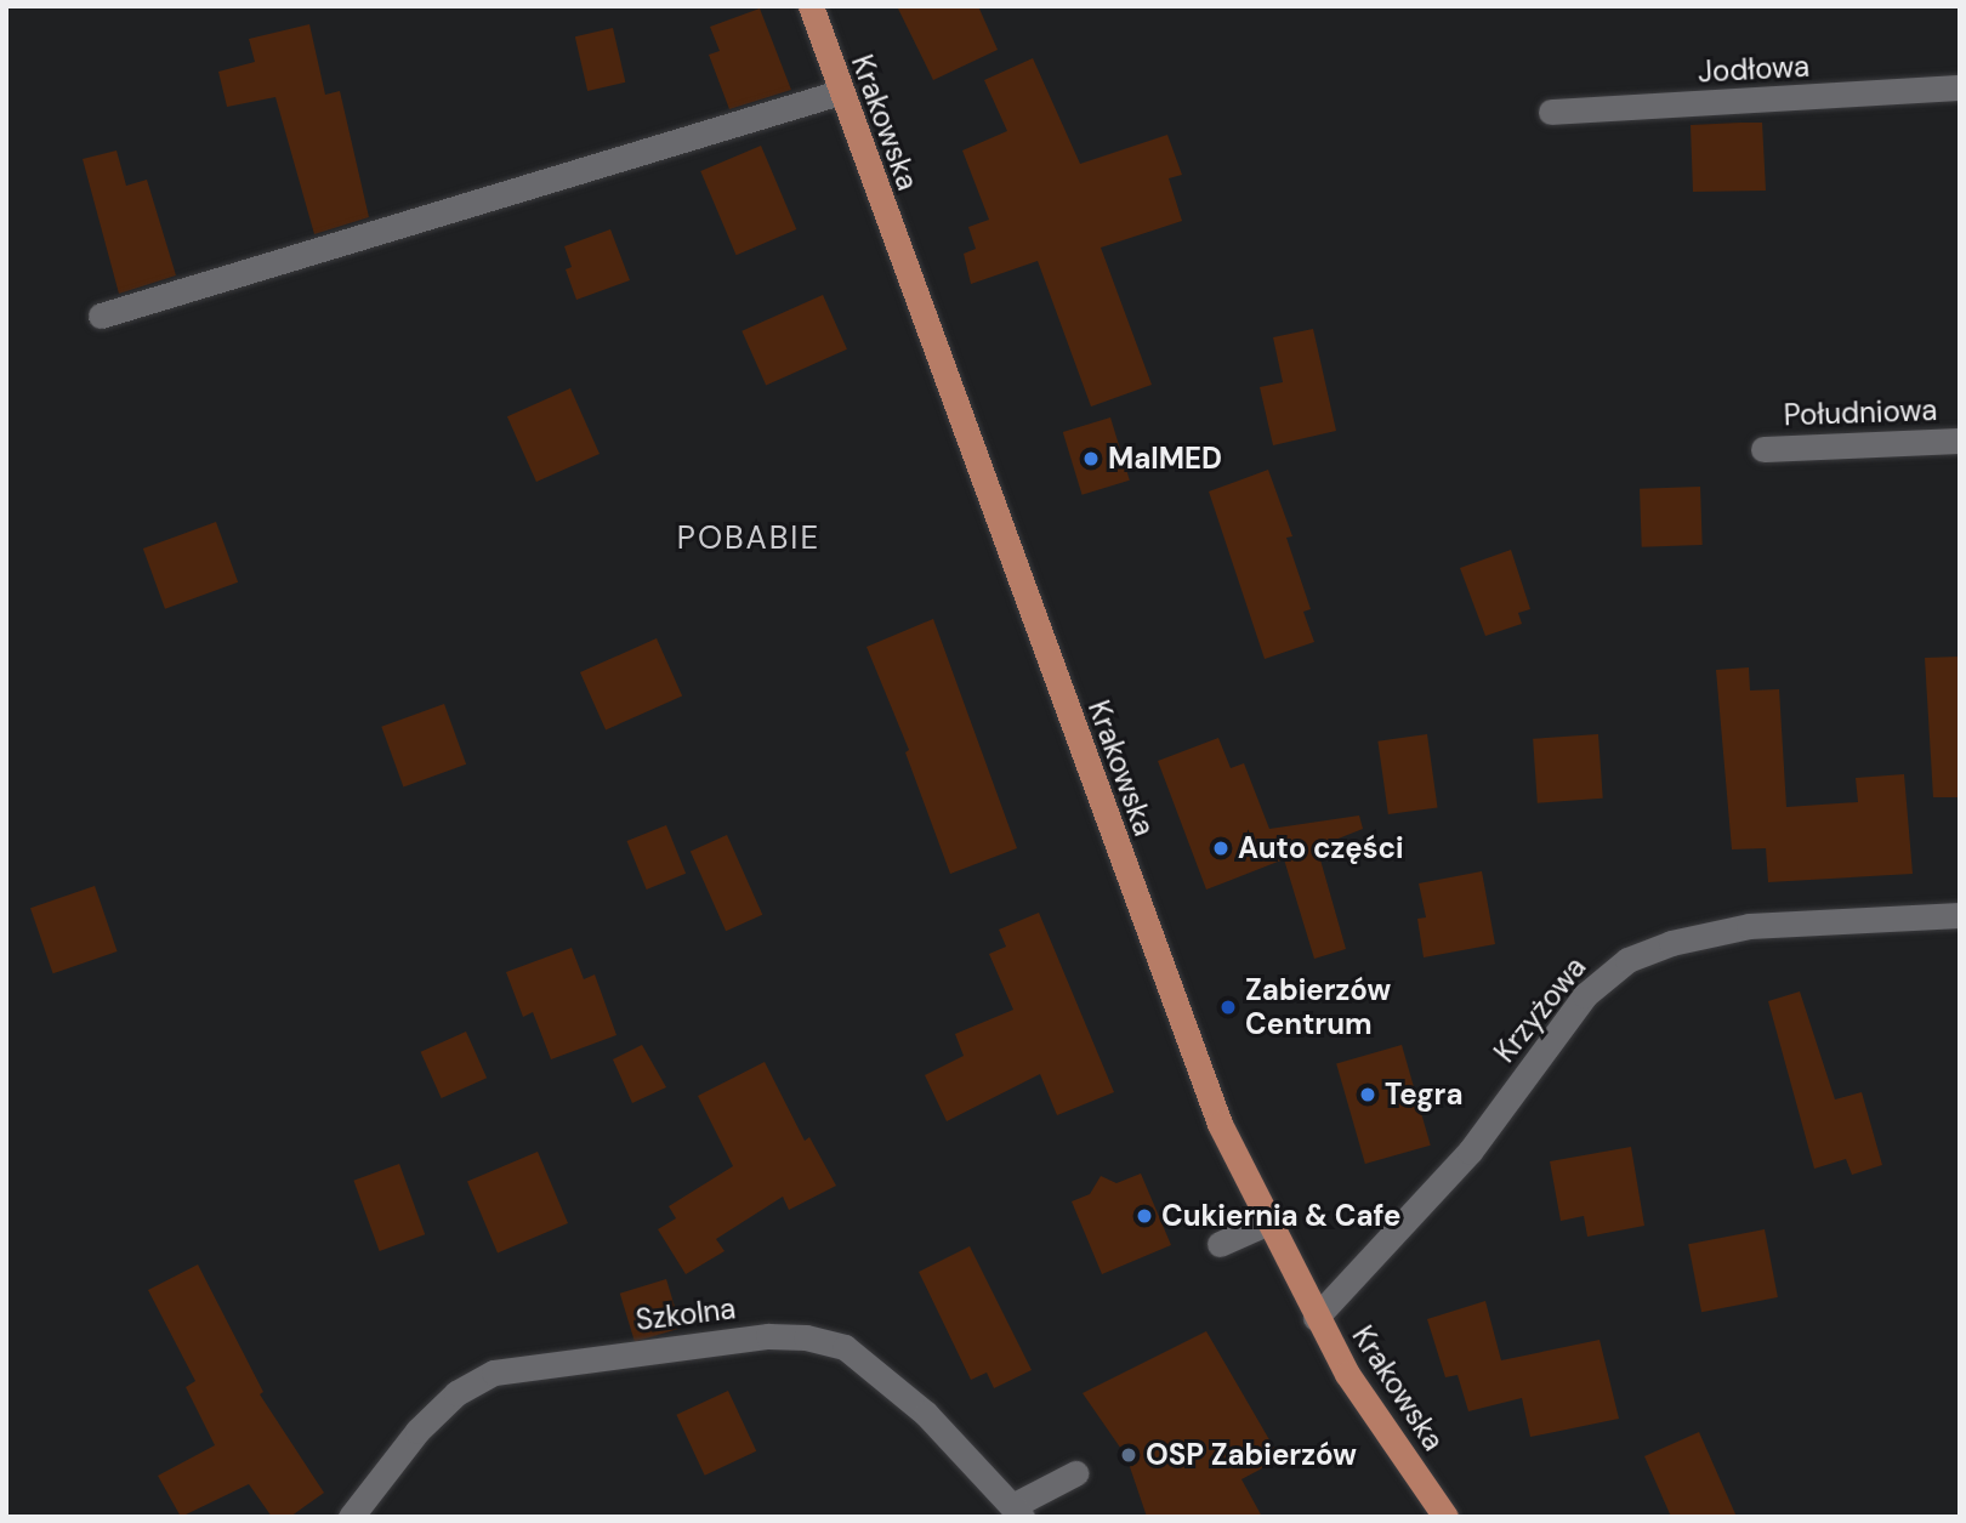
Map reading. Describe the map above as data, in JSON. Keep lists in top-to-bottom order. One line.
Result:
{"streets":{"main road":["Krakowska"],"street":["Jodłowa","Południowa","Krzyżowa","Szkolna"]},"crossings":[["Krakowska","Krzyżowa"]],"districts":["POBABIE"],"places":["MalMED","Auto części","Zabierzów Centrum","Tegra","Cukiernia & Cafe","OSP Zabierzów"]}
